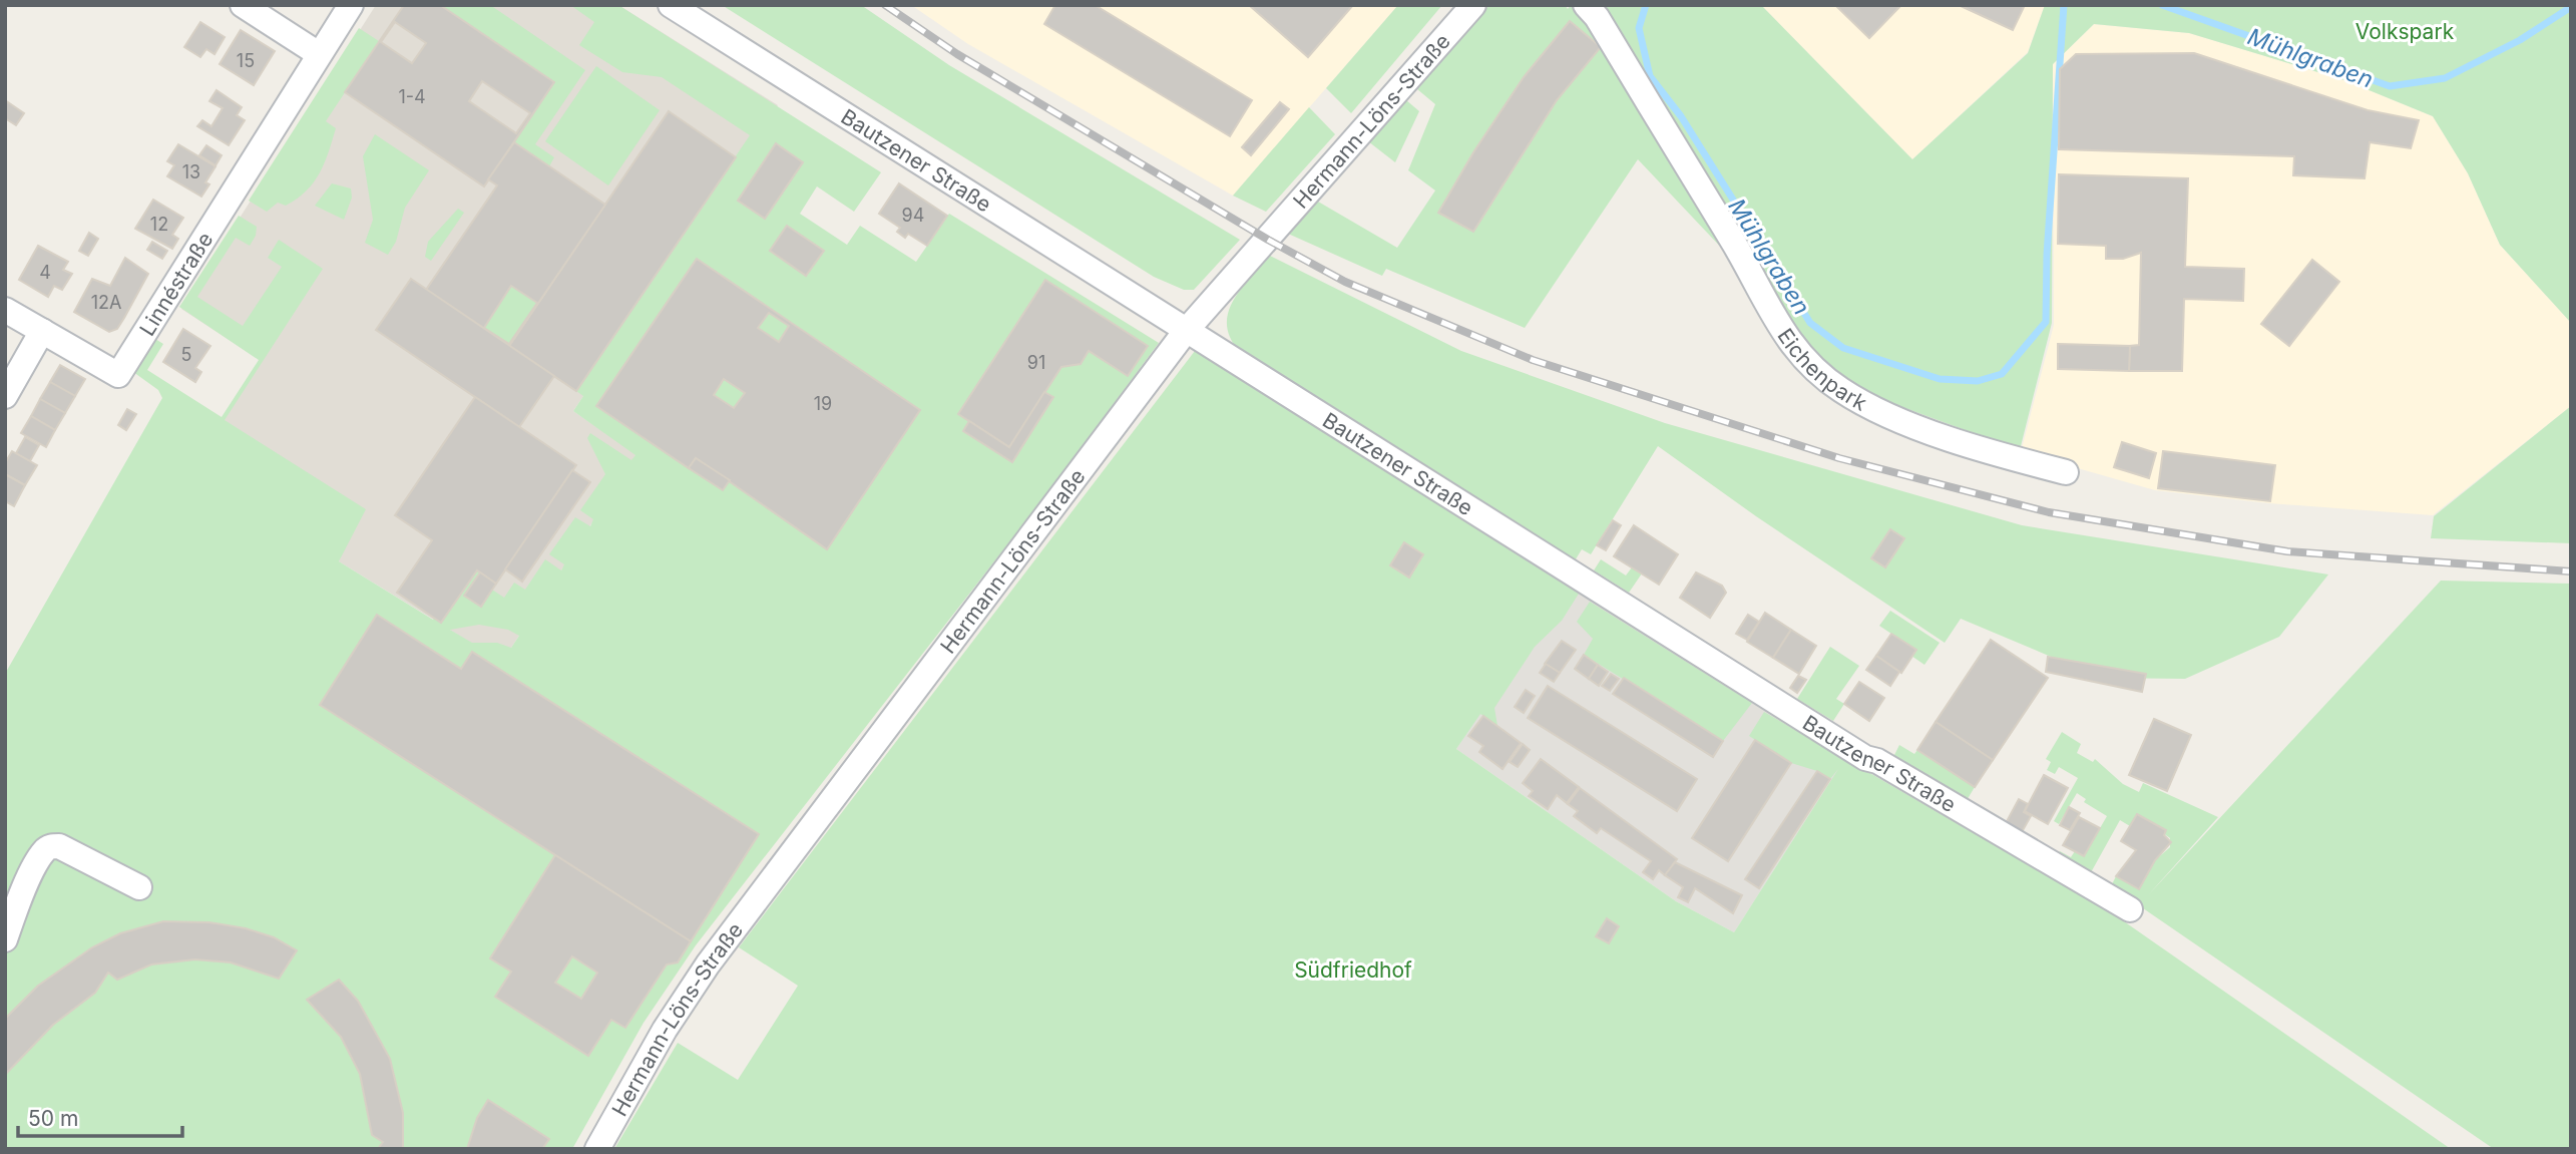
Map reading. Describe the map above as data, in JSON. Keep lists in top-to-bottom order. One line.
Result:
{"streets":{"street":["Hermann-Löns-Straße","Bautzener Straße","Linnéstraße","Eichenpark"]},"crossings":[["Hermann-Löns-Straße","Bautzener Straße"]],"water":["Mühlgraben"],"parks":["Volkspark","Südfriedhof"],"house_numbers":["15","1-4","13","94","12","4","12A","5","91","19"],"scale_bar":"50 m"}
